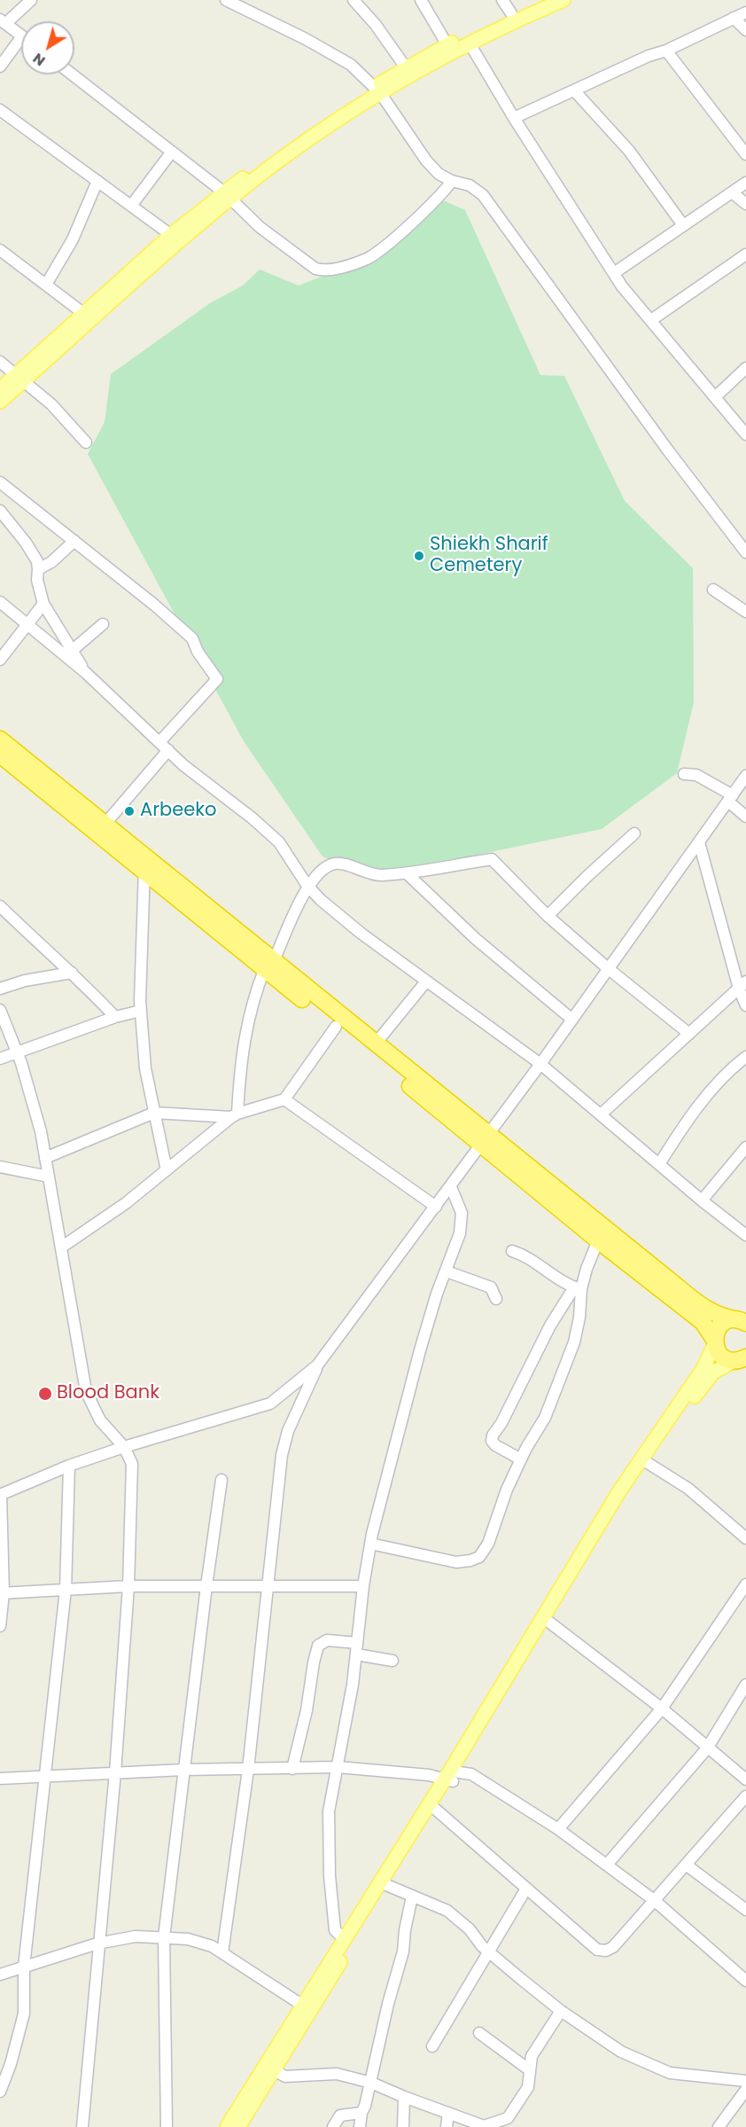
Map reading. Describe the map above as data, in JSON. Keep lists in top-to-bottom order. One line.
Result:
{"places":["Shiekh Sharif Cemetery","Arbeeko","Blood Bank"],"north":"bottom left"}
